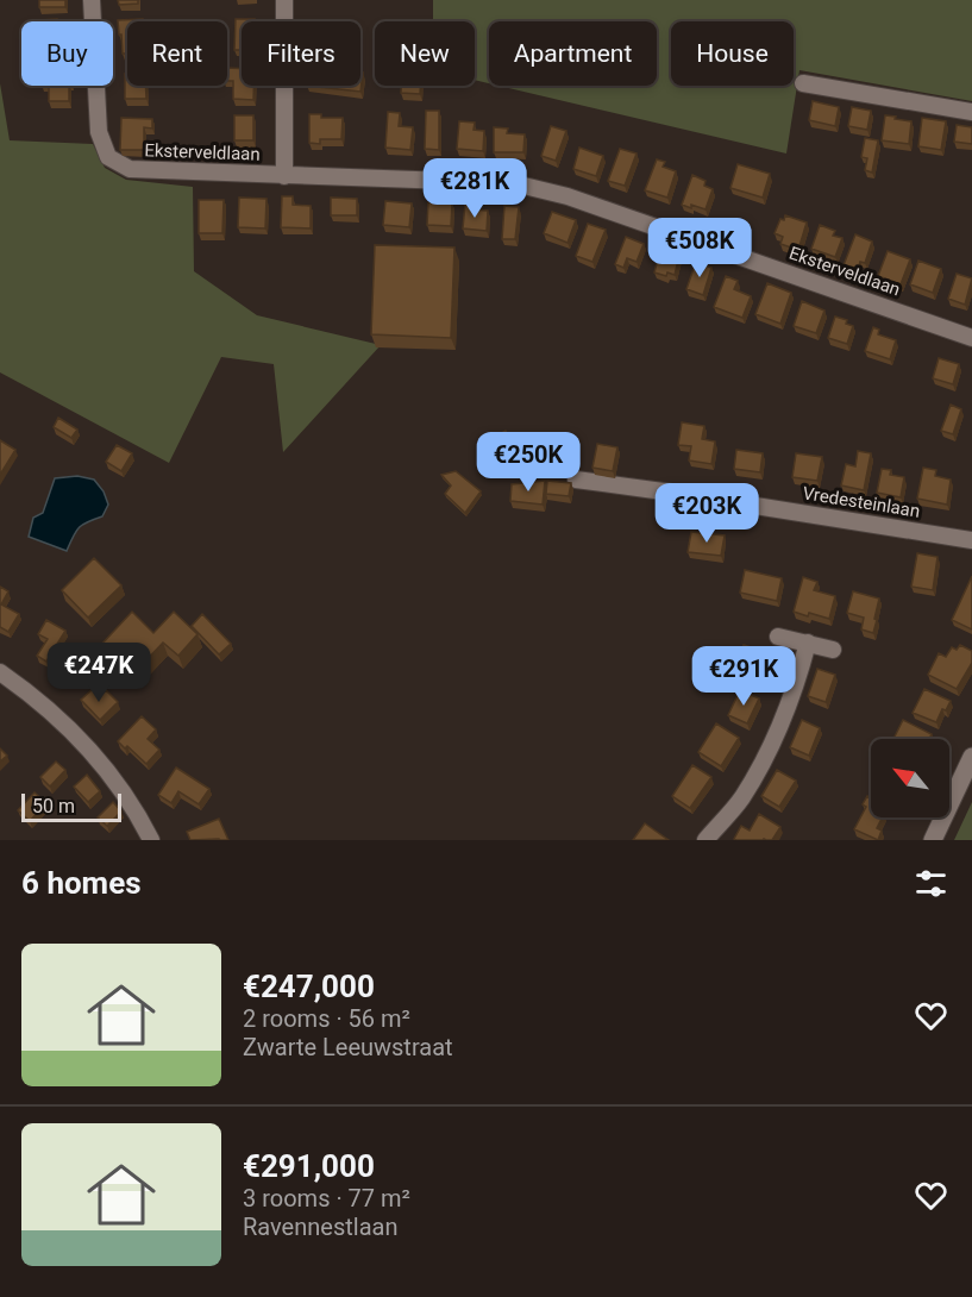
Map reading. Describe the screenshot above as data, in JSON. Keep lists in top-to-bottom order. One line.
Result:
{"streets":{"street":["Eksterveldlaan","Vredesteinlaan"]},"scale_bar":"50 m","north":"top left","page":{"chip":["Buy","Rent","Filters","New","Apartment","House"],"price":["€281K","€508K","€250K","€203K","€247K","€291K"],"scale":"50 m","heading":"6 homes","list":[{"name":"€247,000","note":"2 rooms · 56 m² · Zwarte Leeuwstraat"},{"name":"€291,000","note":"3 rooms · 77 m² · Ravennestlaan"}]}}
